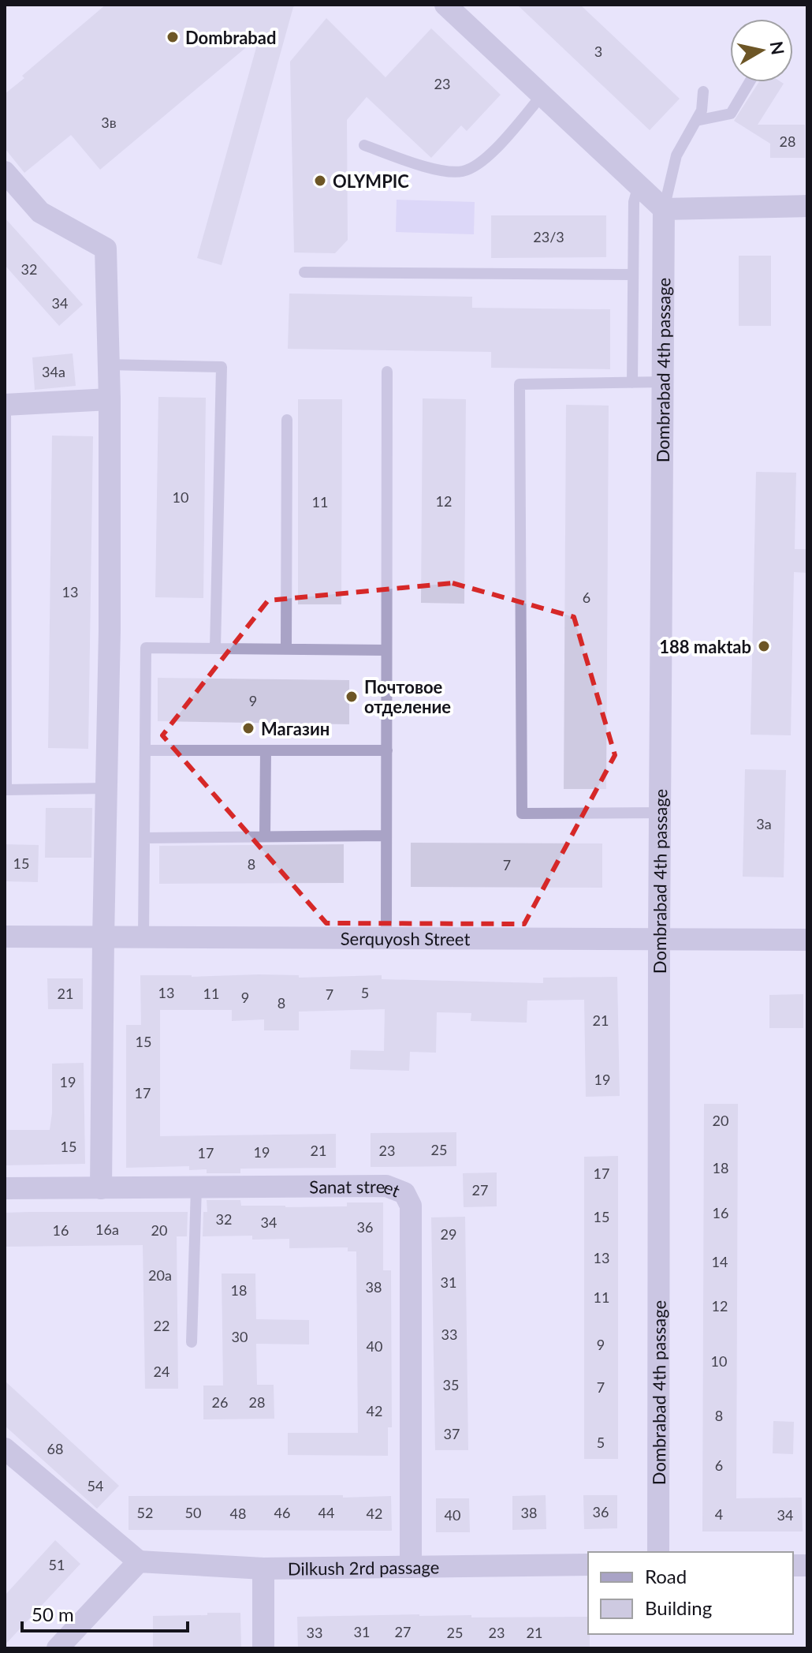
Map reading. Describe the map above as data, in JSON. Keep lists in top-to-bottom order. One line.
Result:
{"streets":{"street":["Dombrabad 4th passage","Serquyosh Street","Sanat street","Dilkush 2rd passage"]},"crossings":[["Dombrabad 4th passage","Serquyosh Street"],["Sanat street","Dilkush 2rd passage"]],"places":["Dombrabad","OLYMPIC","188 maktab","Почтовое отделение","Магазин"],"house_numbers":["3","23","3в","28","23/3","32","34","34а","10","12","11","13","6","9","3a","15","8","7","13","5","21","11","7","9","8","21","15","19","19","17","20","15","25","21","23","19","17","18","17","27","16","15","32","34","36","16a","16","20","29","13","14","20a","31","38","18","11","12","22","33","30","9","40","10","24","35","7","26","28","42","8","37","5","68","6","54","36","52","50","46","44","38","48","42","4","40","34","51","31","27","33","25","23","21"],"legend":["Road","Building"],"scale_bar":"50 m","north":"right"}
